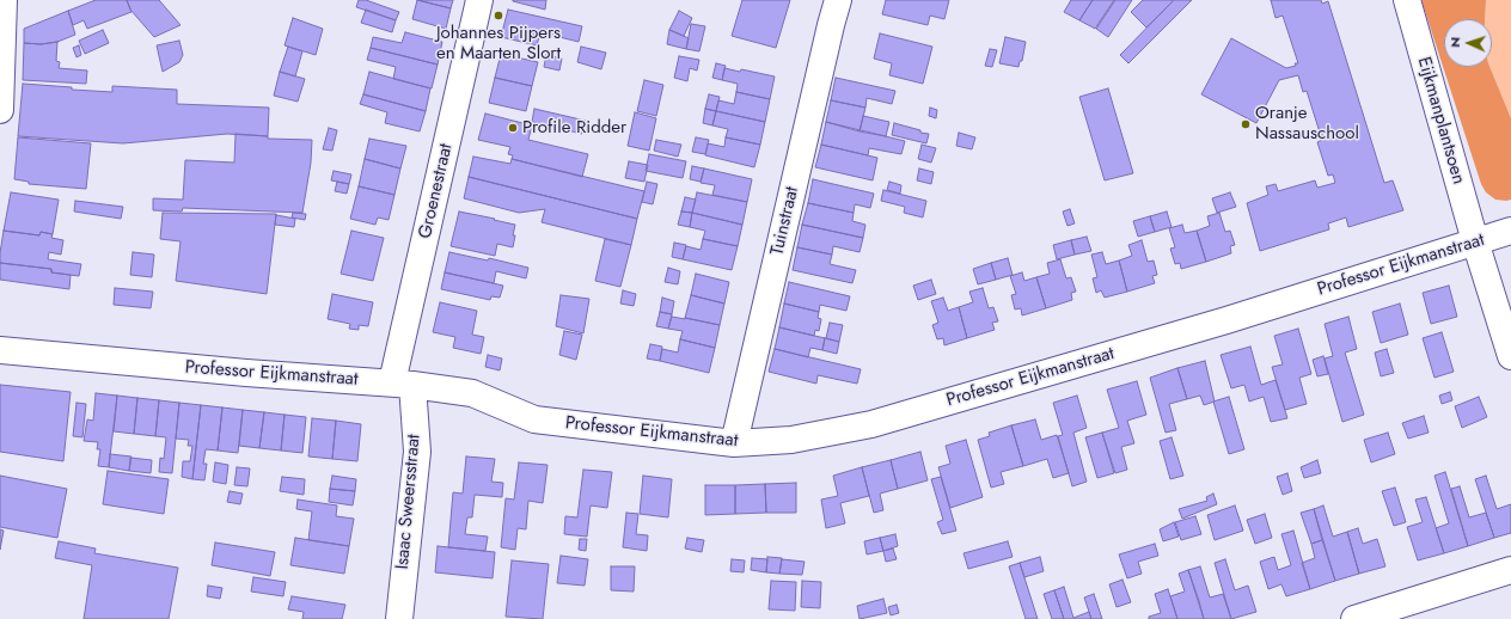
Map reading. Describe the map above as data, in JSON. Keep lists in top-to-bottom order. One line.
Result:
{"streets":{"street":["Eijkmanplantsoen","Groenestraat","Tuinstraat","Professor Eijkmanstraat","Isaac Sweersstraat"]},"crossings":[["Eijkmanplantsoen","Professor Eijkmanstraat"],["Groenestraat","Professor Eijkmanstraat"],["Groenestraat","Isaac Sweersstraat"],["Tuinstraat","Professor Eijkmanstraat"],["Professor Eijkmanstraat","Isaac Sweersstraat"]],"places":["Johannes Pijpers en Maarten Slort","Oranje Nassauschool","Profile Ridder"],"north":"left"}
